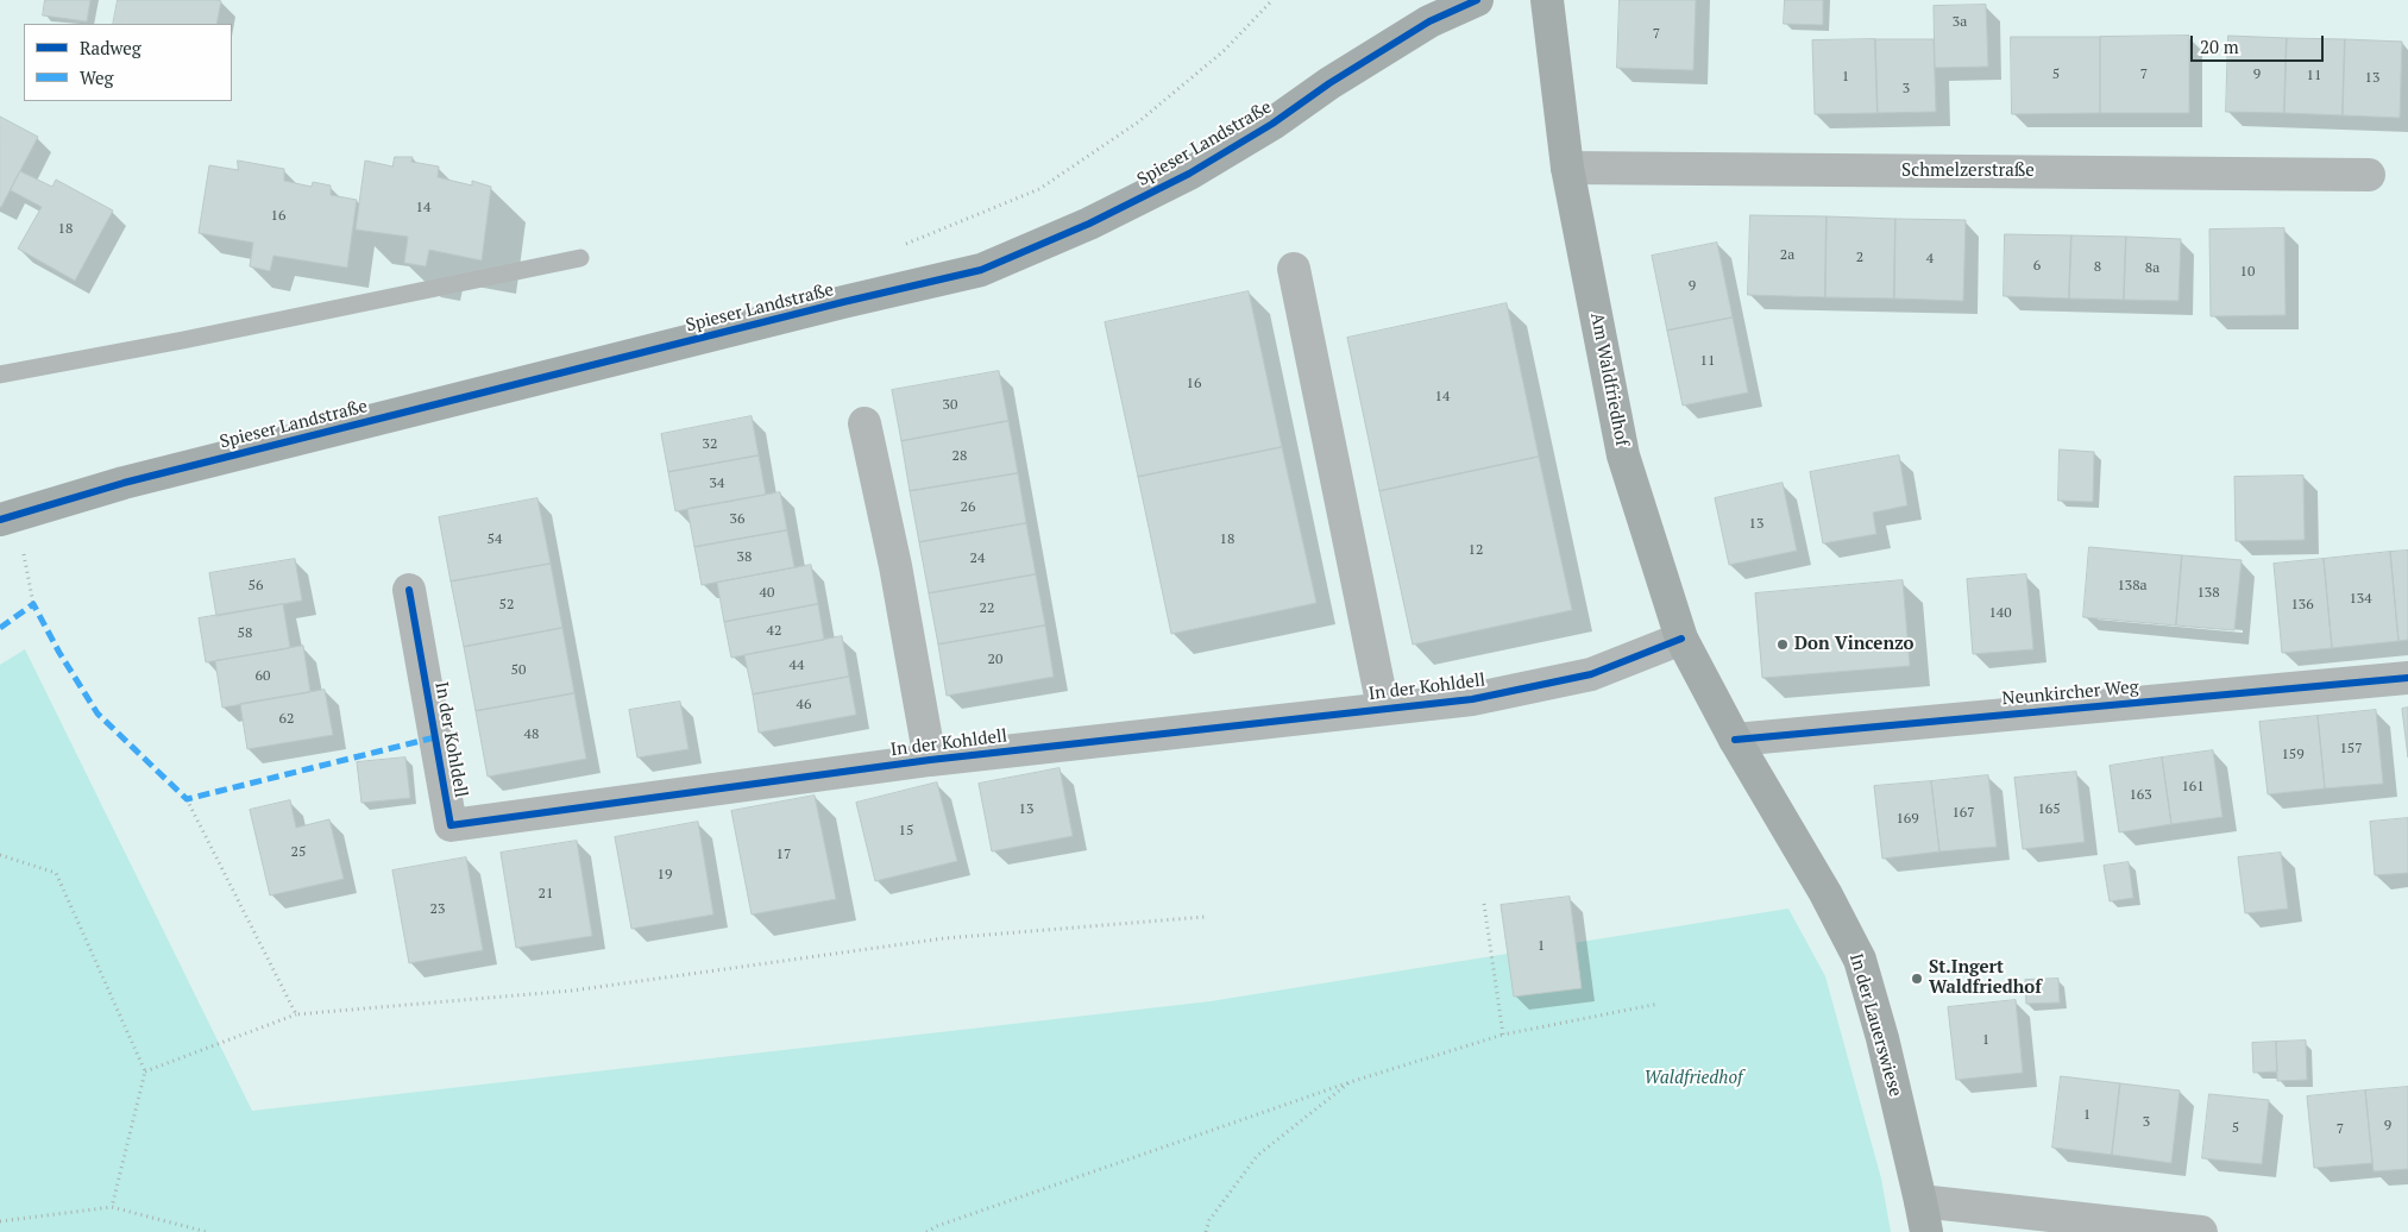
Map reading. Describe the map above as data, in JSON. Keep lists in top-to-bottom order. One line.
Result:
{"streets":{"street":["Spieser Landstraße","Schmelzerstraße","Am Waldfriedhof","In der Kohldell","Neunkircher Weg","In der Lauerswiese"]},"crossings":[["Schmelzerstraße","Am Waldfriedhof"],["Am Waldfriedhof","In der Kohldell"],["Am Waldfriedhof","Neunkircher Weg"],["Am Waldfriedhof","In der Lauerswiese"],["Neunkircher Weg","In der Lauerswiese"]],"parks":["Waldfriedhof"],"places":["Don Vincenzo","St.Ingert Waldfriedhof"],"house_numbers":["3a","7","5","7","9","11","1","13","3","14","16","18","2a","2","4","6","8","8a","10","9","11","16","14","30","32","28","34","26","36","13","54","18","12","38","24","56","138a","40","138","134","52","136","22","140","42","58","20","44","50","60","46","62","48","157","159","161","163","13","165","167","169","15","25","17","19","21","23","1","1","1","3","9","5","7"],"legend":["Radweg","Weg"],"scale_bar":"20 m"}
